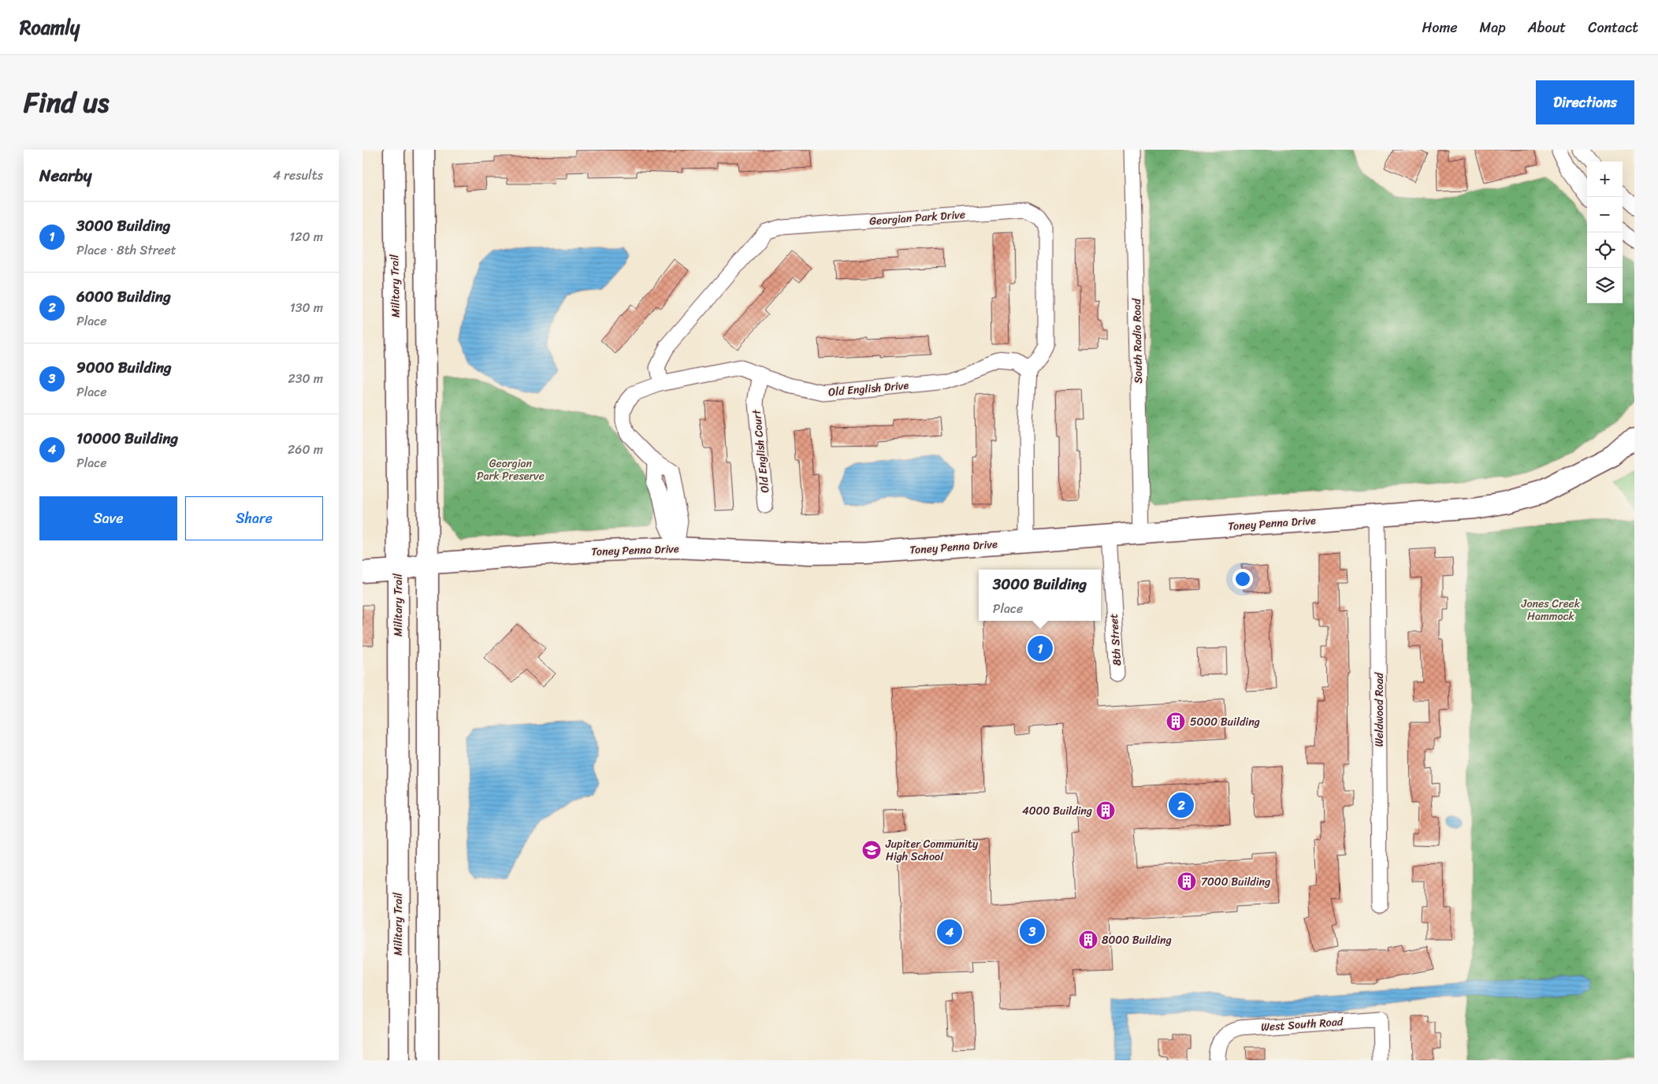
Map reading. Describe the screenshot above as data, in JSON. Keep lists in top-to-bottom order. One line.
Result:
{"streets":{"main road":["Military Trail","Toney Penna Drive"],"street":["Georgian Park Drive","South Radio Road","Old English Drive","Old English Court","8th Street","Weldwood Road","West South Road"]},"crossings":[["Georgian Park Drive","Old English Drive"],["Georgian Park Drive","Toney Penna Drive"],["Military Trail","Toney Penna Drive"],["South Radio Road","Toney Penna Drive"],["Old English Drive","Old English Court"],["Toney Penna Drive","8th Street"],["Toney Penna Drive","Weldwood Road"]],"parks":["Georgian Park Preserve","Jones Creek Hammock"],"places":{"building":["5000 Building","4000 Building","7000 Building","8000 Building"],"school or university":["Jupiter Community High School"]},"page":{"header":"Roamly","nav":["Home","Map","About","Contact"],"title":"Find us","buttons":["Directions",["Save","Share"]],"heading":["Nearby","4 results"],"map_buttons":["+","−"],"list":[{"mark":"1","name":"3000 Building","note":"Place · 8th Street","value":"120 m"},{"mark":"2","name":"6000 Building","note":"Place","value":"130 m"},{"mark":"3","name":"9000 Building","note":"Place","value":"230 m"},{"mark":"4","name":"10000 Building","note":"Place","value":"260 m"}],"popup":["3000 Building","Place"],"pins":["1","2","3","4"]}}
